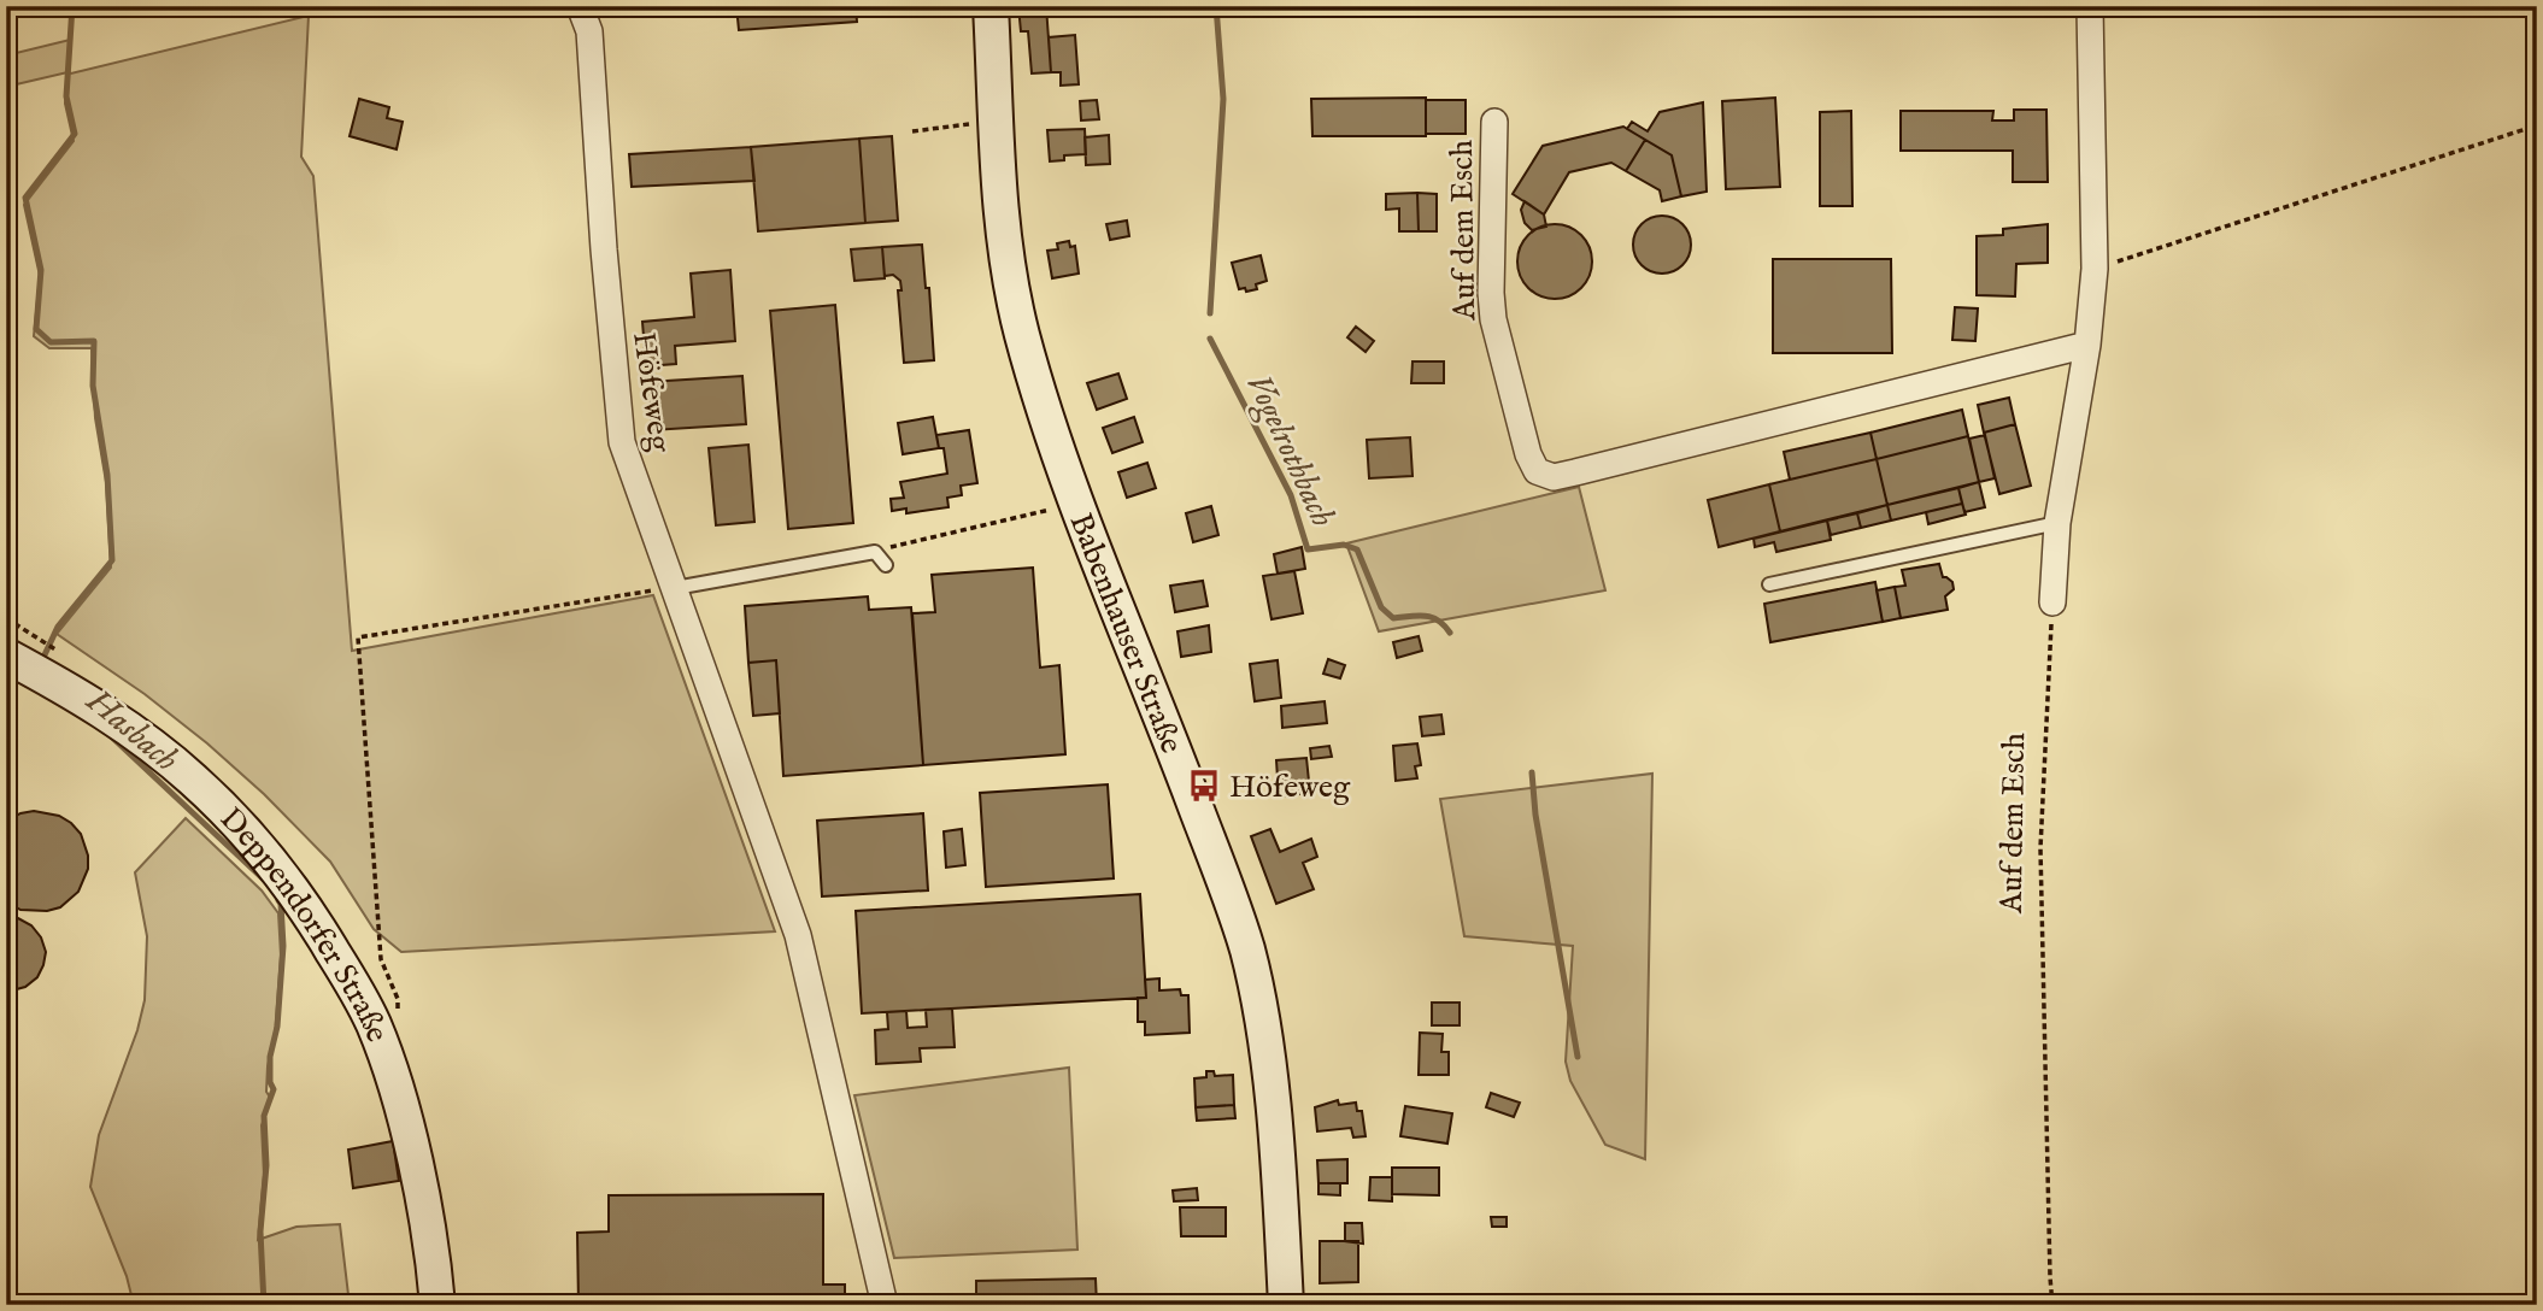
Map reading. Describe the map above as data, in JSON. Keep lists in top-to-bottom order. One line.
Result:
{"streets":{"main road":["Babenhauser Straße","Deppendorfer Straße"],"street":["Auf dem Esch","Höfeweg"]},"water":["Vogelrothbach","Hasbach"],"places":{"bus stop":["Höfeweg"]}}
